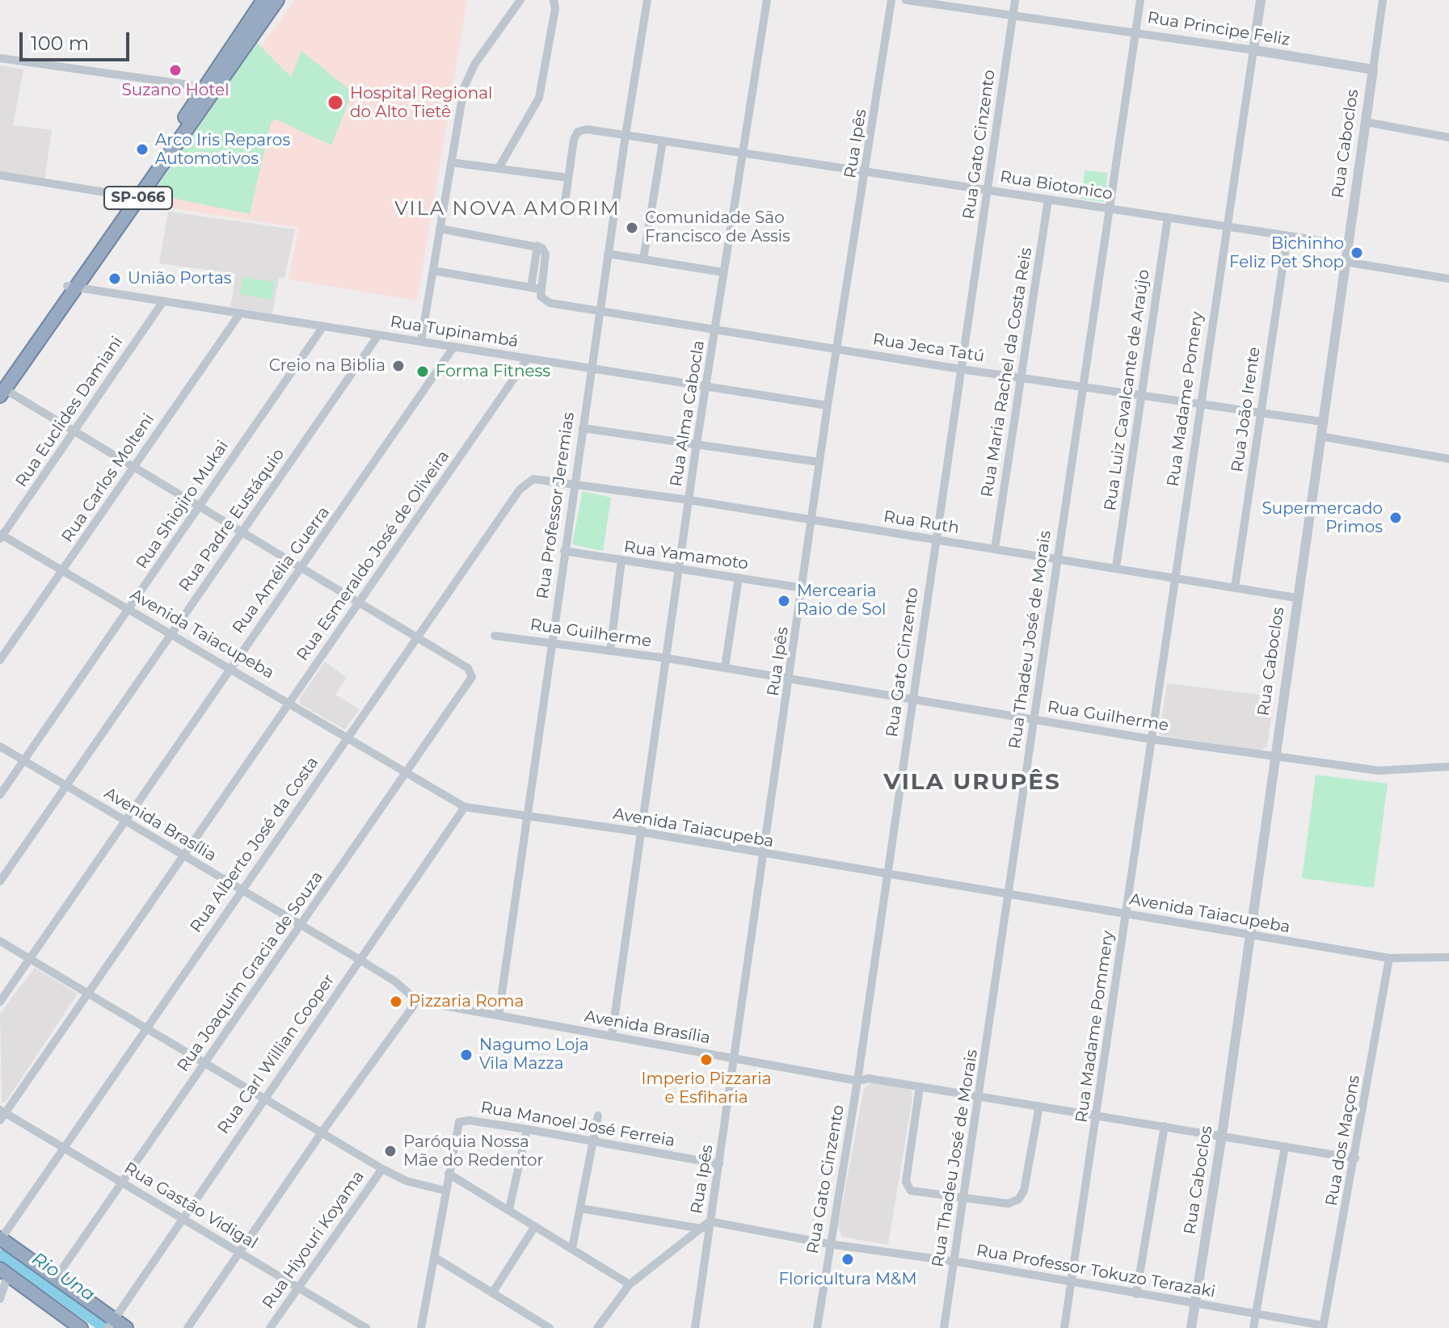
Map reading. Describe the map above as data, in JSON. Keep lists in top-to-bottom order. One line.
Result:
{"streets":{"highway":["SP-066"],"street":["Rua Principe Feliz","Rua Ipês","Rua Caboclos","Rua Gato Cinzento","Rua Biotonico","Rua Tupinambá","Rua Jeca Tatú","Rua Maria Rachel da Costa Reis","Rua Luiz Cavalcante de Araújo","Rua Madame Pomery","Rua João Irente","Rua Euclides Damiani","Rua Alma Cabocla","Rua Carlos Molteni","Rua Shiojiro Mukai","Rua Professor Jeremias","Rua Padre Eustáquio","Rua Ruth","Rua Esmeraldo José de Oliveira","Rua Yamamoto","Rua Amélia Guerra","Rua Guilherme","Avenida Taiacupeba","Rua Thadeu José de Morais","Avenida Brasília","Rua Alberto José da Costa","Rua Joaquim Gracia de Souza","Rua Madame Pommery","Rua Carl Willian Cooper","Rua Manoel José Ferreia","Rua dos Maçons","Rua Gastão Vidigal","Rua Hiyouri Koyama","Rua Professor Tokuzo Terazaki"]},"crossings":[["Rua Principe Feliz","Rua Caboclos"],["Rua Principe Feliz","Rua Gato Cinzento"],["Rua Principe Feliz","Rua Thadeu José de Morais"],["Rua Ipês","Rua Biotonico"],["Rua Ipês","Rua Tupinambá"],["Rua Ipês","Rua Jeca Tatú"],["Rua Ipês","Rua Ruth"],["Rua Ipês","Rua Yamamoto"],["Rua Ipês","Rua Guilherme"],["Rua Ipês","Avenida Taiacupeba"],["Rua Ipês","Avenida Brasília"],["Rua Ipês","Rua Manoel José Ferreia"],["Rua Ipês","Rua Professor Tokuzo Terazaki"],["Rua Caboclos","Rua Biotonico"],["Rua Caboclos","Rua Jeca Tatú"],["Rua Caboclos","Rua Ruth"],["Rua Caboclos","Rua Guilherme"],["Rua Caboclos","Avenida Taiacupeba"],["Rua Caboclos","Avenida Brasília"],["Rua Caboclos","Rua Professor Tokuzo Terazaki"],["Rua Gato Cinzento","Rua Biotonico"],["Rua Gato Cinzento","Rua Jeca Tatú"],["Rua Gato Cinzento","Rua Ruth"],["Rua Gato Cinzento","Rua Guilherme"],["Rua Gato Cinzento","Avenida Taiacupeba"],["Rua Gato Cinzento","Avenida Brasília"],["Rua Gato Cinzento","Rua Professor Tokuzo Terazaki"],["Rua Biotonico","Rua Maria Rachel da Costa Reis"],["Rua Biotonico","Rua Luiz Cavalcante de Araújo"],["Rua Biotonico","Rua Madame Pomery"],["Rua Biotonico","Rua João Irente"],["Rua Biotonico","Rua Alma Cabocla"],["Rua Biotonico","Rua Professor Jeremias"],["Rua Biotonico","Rua Thadeu José de Morais"],["SP-066","Rua Tupinambá"],["Rua Tupinambá","Rua Euclides Damiani"],["Rua Tupinambá","Rua Alma Cabocla"],["Rua Tupinambá","Rua Carlos Molteni"],["Rua Tupinambá","Rua Shiojiro Mukai"],["Rua Tupinambá","Rua Professor Jeremias"],["Rua Tupinambá","Rua Padre Eustáquio"],["Rua Tupinambá","Rua Esmeraldo José de Oliveira"],["Rua Tupinambá","Rua Amélia Guerra"],["Rua Jeca Tatú","Rua Maria Rachel da Costa Reis"],["Rua Jeca Tatú","Rua Luiz Cavalcante de Araújo"],["Rua Jeca Tatú","Rua Madame Pomery"],["Rua Jeca Tatú","Rua João Irente"],["Rua Jeca Tatú","Rua Alma Cabocla"],["Rua Jeca Tatú","Rua Professor Jeremias"],["Rua Jeca Tatú","Rua Thadeu José de Morais"],["Rua Maria Rachel da Costa Reis","Rua Ruth"],["Rua Luiz Cavalcante de Araújo","Rua Ruth"],["Rua Madame Pomery","Rua Ruth"],["Rua Madame Pomery","Rua Madame Pommery"],["Rua João Irente","Rua Ruth"],["Rua Euclides Damiani","Avenida Taiacupeba"],["Rua Alma Cabocla","Rua Ruth"],["Rua Alma Cabocla","Rua Yamamoto"],["Rua Alma Cabocla","Rua Guilherme"],["Rua Alma Cabocla","Avenida Taiacupeba"],["Rua Alma Cabocla","Avenida Brasília"],["Rua Carlos Molteni","Avenida Taiacupeba"],["Rua Shiojiro Mukai","Avenida Taiacupeba"],["Rua Shiojiro Mukai","Avenida Brasília"],["Rua Professor Jeremias","Rua Ruth"],["Rua Professor Jeremias","Rua Yamamoto"],["Rua Professor Jeremias","Rua Guilherme"],["Rua Professor Jeremias","Avenida Taiacupeba"],["Rua Professor Jeremias","Avenida Brasília"],["Rua Padre Eustáquio","Avenida Taiacupeba"],["Rua Padre Eustáquio","Avenida Brasília"],["Rua Ruth","Rua Thadeu José de Morais"],["Rua Ruth","Rua Alberto José da Costa"],["Rua Ruth","Rua Madame Pommery"],["Rua Esmeraldo José de Oliveira","Avenida Taiacupeba"],["Rua Esmeraldo José de Oliveira","Avenida Brasília"],["Rua Esmeraldo José de Oliveira","Rua Gastão Vidigal"],["Rua Amélia Guerra","Avenida Taiacupeba"],["Rua Amélia Guerra","Avenida Brasília"],["Rua Guilherme","Rua Thadeu José de Morais"],["Rua Guilherme","Rua Madame Pommery"],["Avenida Taiacupeba","Rua Thadeu José de Morais"],["Avenida Taiacupeba","Rua Alberto José da Costa"],["Avenida Taiacupeba","Rua Joaquim Gracia de Souza"],["Avenida Taiacupeba","Rua Madame Pommery"],["Avenida Taiacupeba","Rua Carl Willian Cooper"],["Avenida Taiacupeba","Rua dos Maçons"],["Rua Thadeu José de Morais","Avenida Brasília"],["Rua Thadeu José de Morais","Rua Professor Tokuzo Terazaki"],["Avenida Brasília","Rua Alberto José da Costa"],["Avenida Brasília","Rua Joaquim Gracia de Souza"],["Avenida Brasília","Rua Madame Pommery"],["Avenida Brasília","Rua Carl Willian Cooper"],["Avenida Brasília","Rua dos Maçons"],["Rua Alberto José da Costa","Rua Joaquim Gracia de Souza"],["Rua Alberto José da Costa","Rua Gastão Vidigal"],["Rua Joaquim Gracia de Souza","Rua Gastão Vidigal"],["Rua Madame Pommery","Rua Professor Tokuzo Terazaki"],["Rua Carl Willian Cooper","Rua Gastão Vidigal"],["Rua dos Maçons","Rua Professor Tokuzo Terazaki"],["Rua Gastão Vidigal","Rua Hiyouri Koyama"]],"districts":["VILA NOVA AMORIM","VILA URUPÊS"],"water":["Rio Una"],"places":["Suzano Hotel","Hospital Regional do Alto Tietê","Arco Iris Reparos Automotivos","Comunidade São Francisco de Assis","Bichinho Feliz Pet Shop","União Portas","Creio na Biblia","Forma Fitness","Supermercado Primos","Mercearia Raio de Sol","Pizzaria Roma","Nagumo Loja Vila Mazza","Imperio Pizzaria e Esfiharia","Paróquia Nossa Mãe do Redentor","Floricultura M&M"],"scale_bar":"100 m"}
